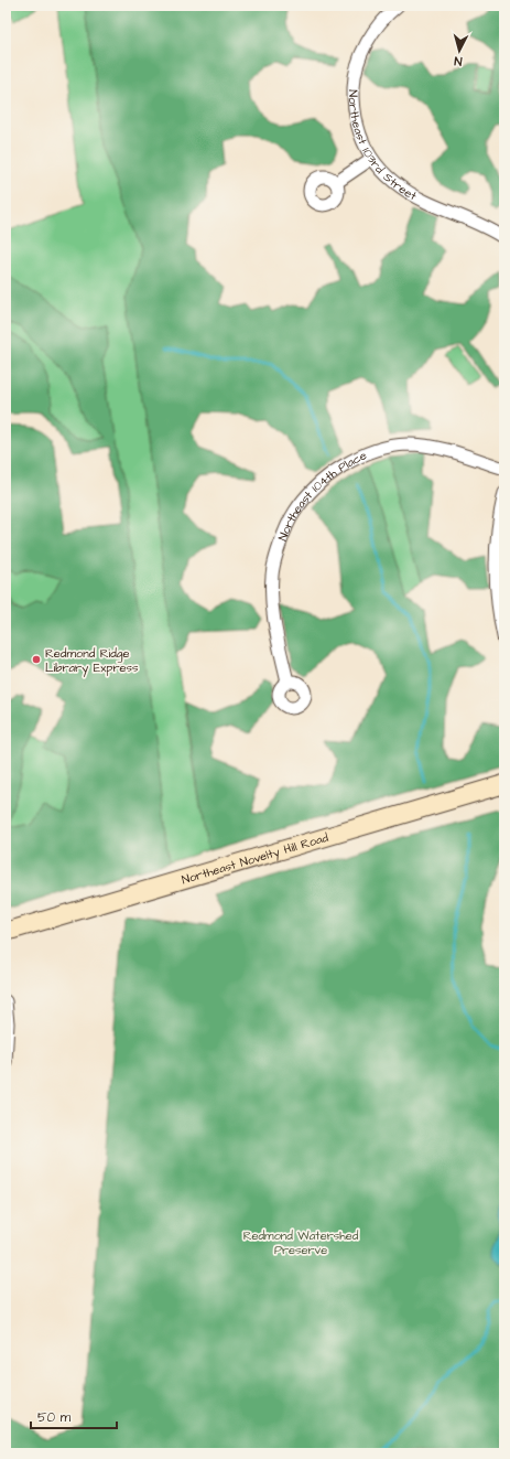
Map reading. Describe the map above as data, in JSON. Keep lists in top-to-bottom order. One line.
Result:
{"streets":{"main road":["Northeast Novelty Hill Road"],"street":["Northeast 103rd Street","Northeast 104th Place"]},"parks":["Redmond Watershed Preserve"],"places":["Redmond Ridge Library Express"],"scale_bar":"50 m","north":"bottom"}
